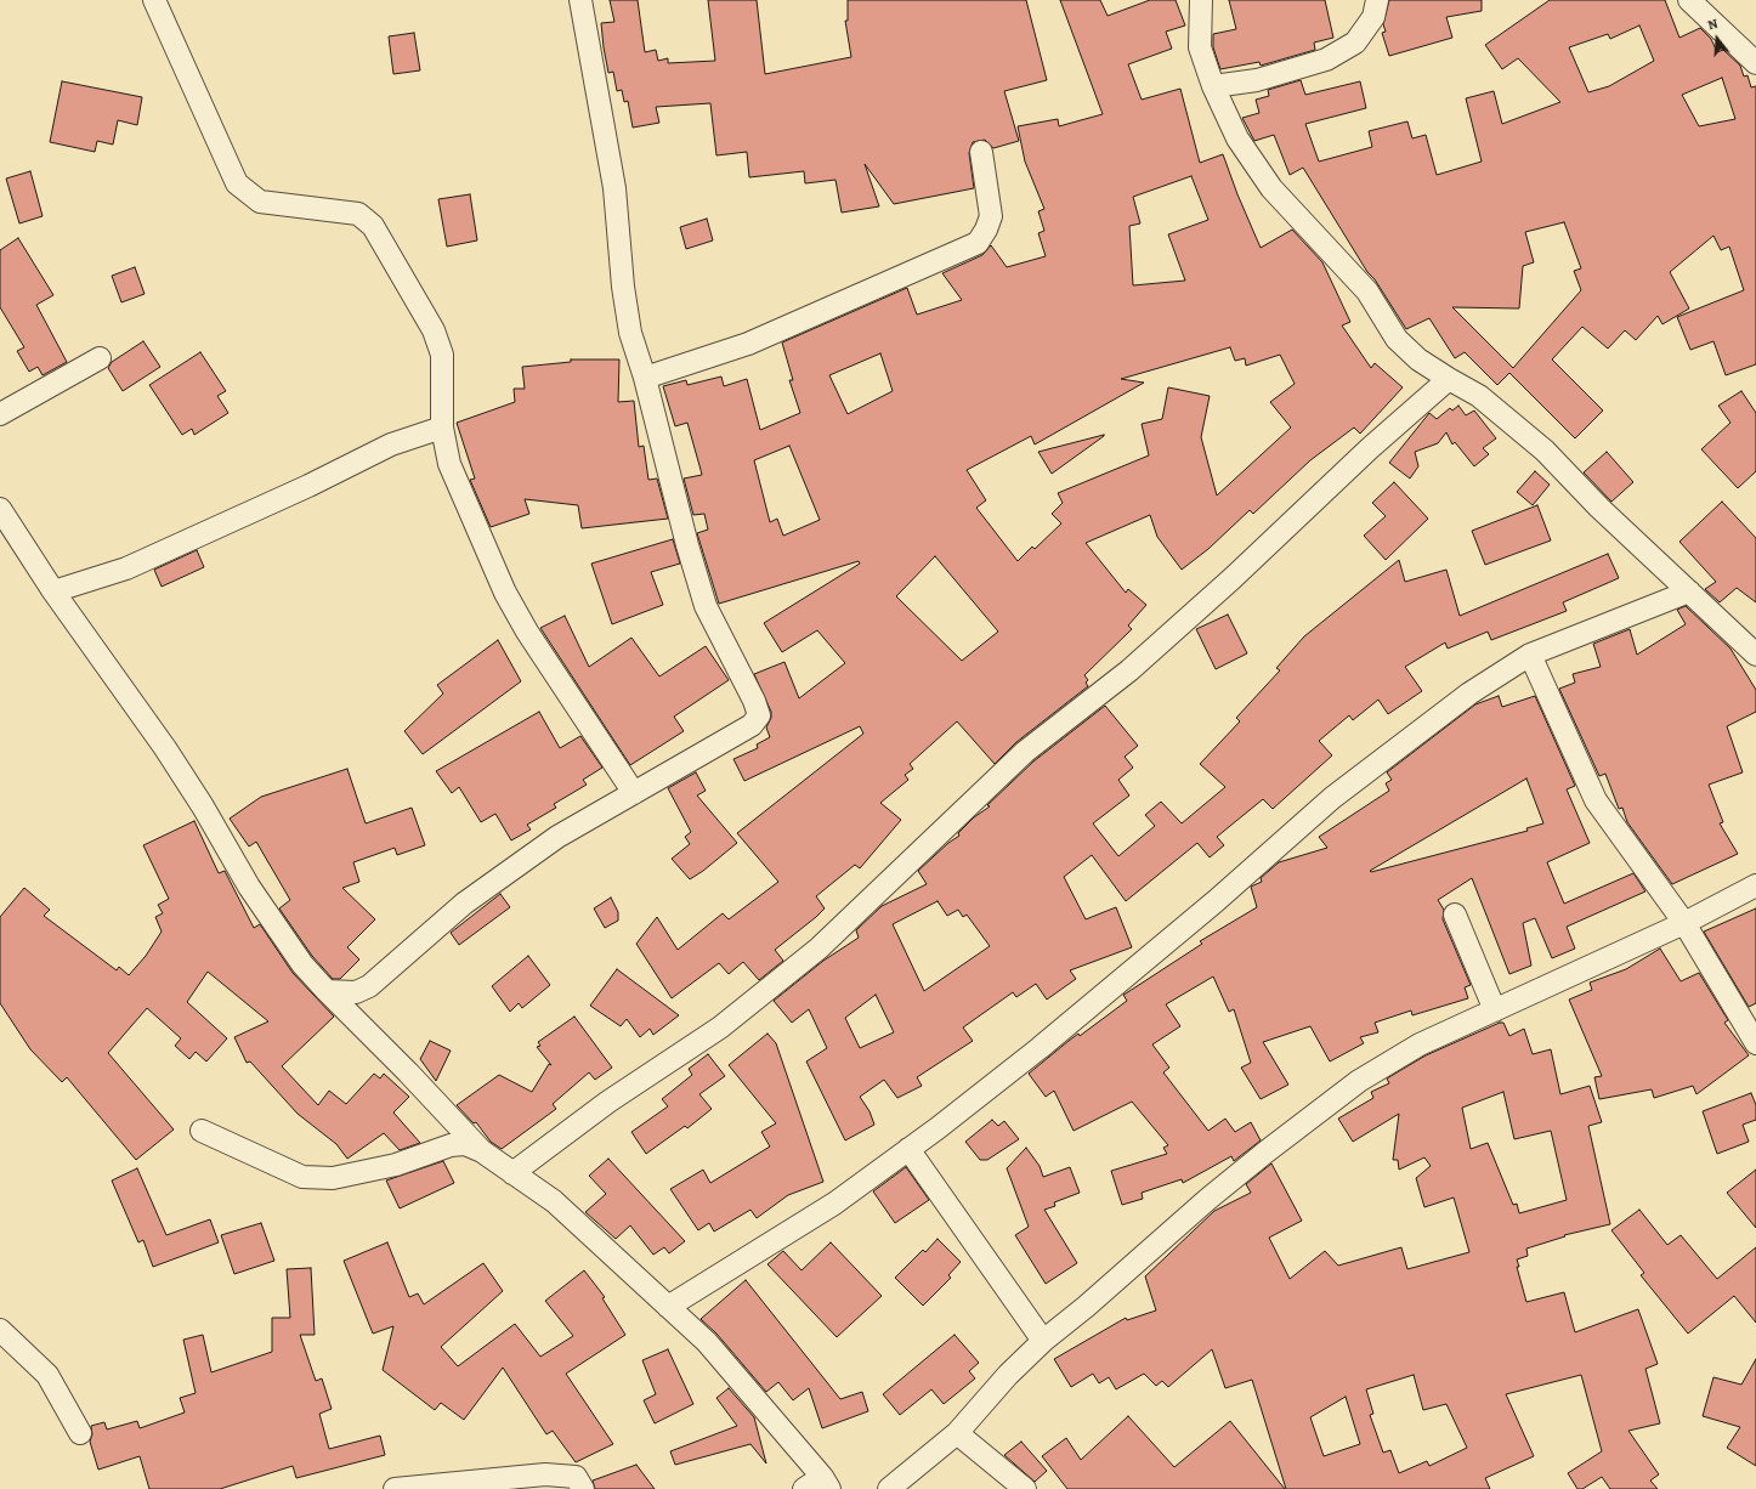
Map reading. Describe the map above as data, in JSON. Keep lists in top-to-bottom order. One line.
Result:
{"north":"top"}
